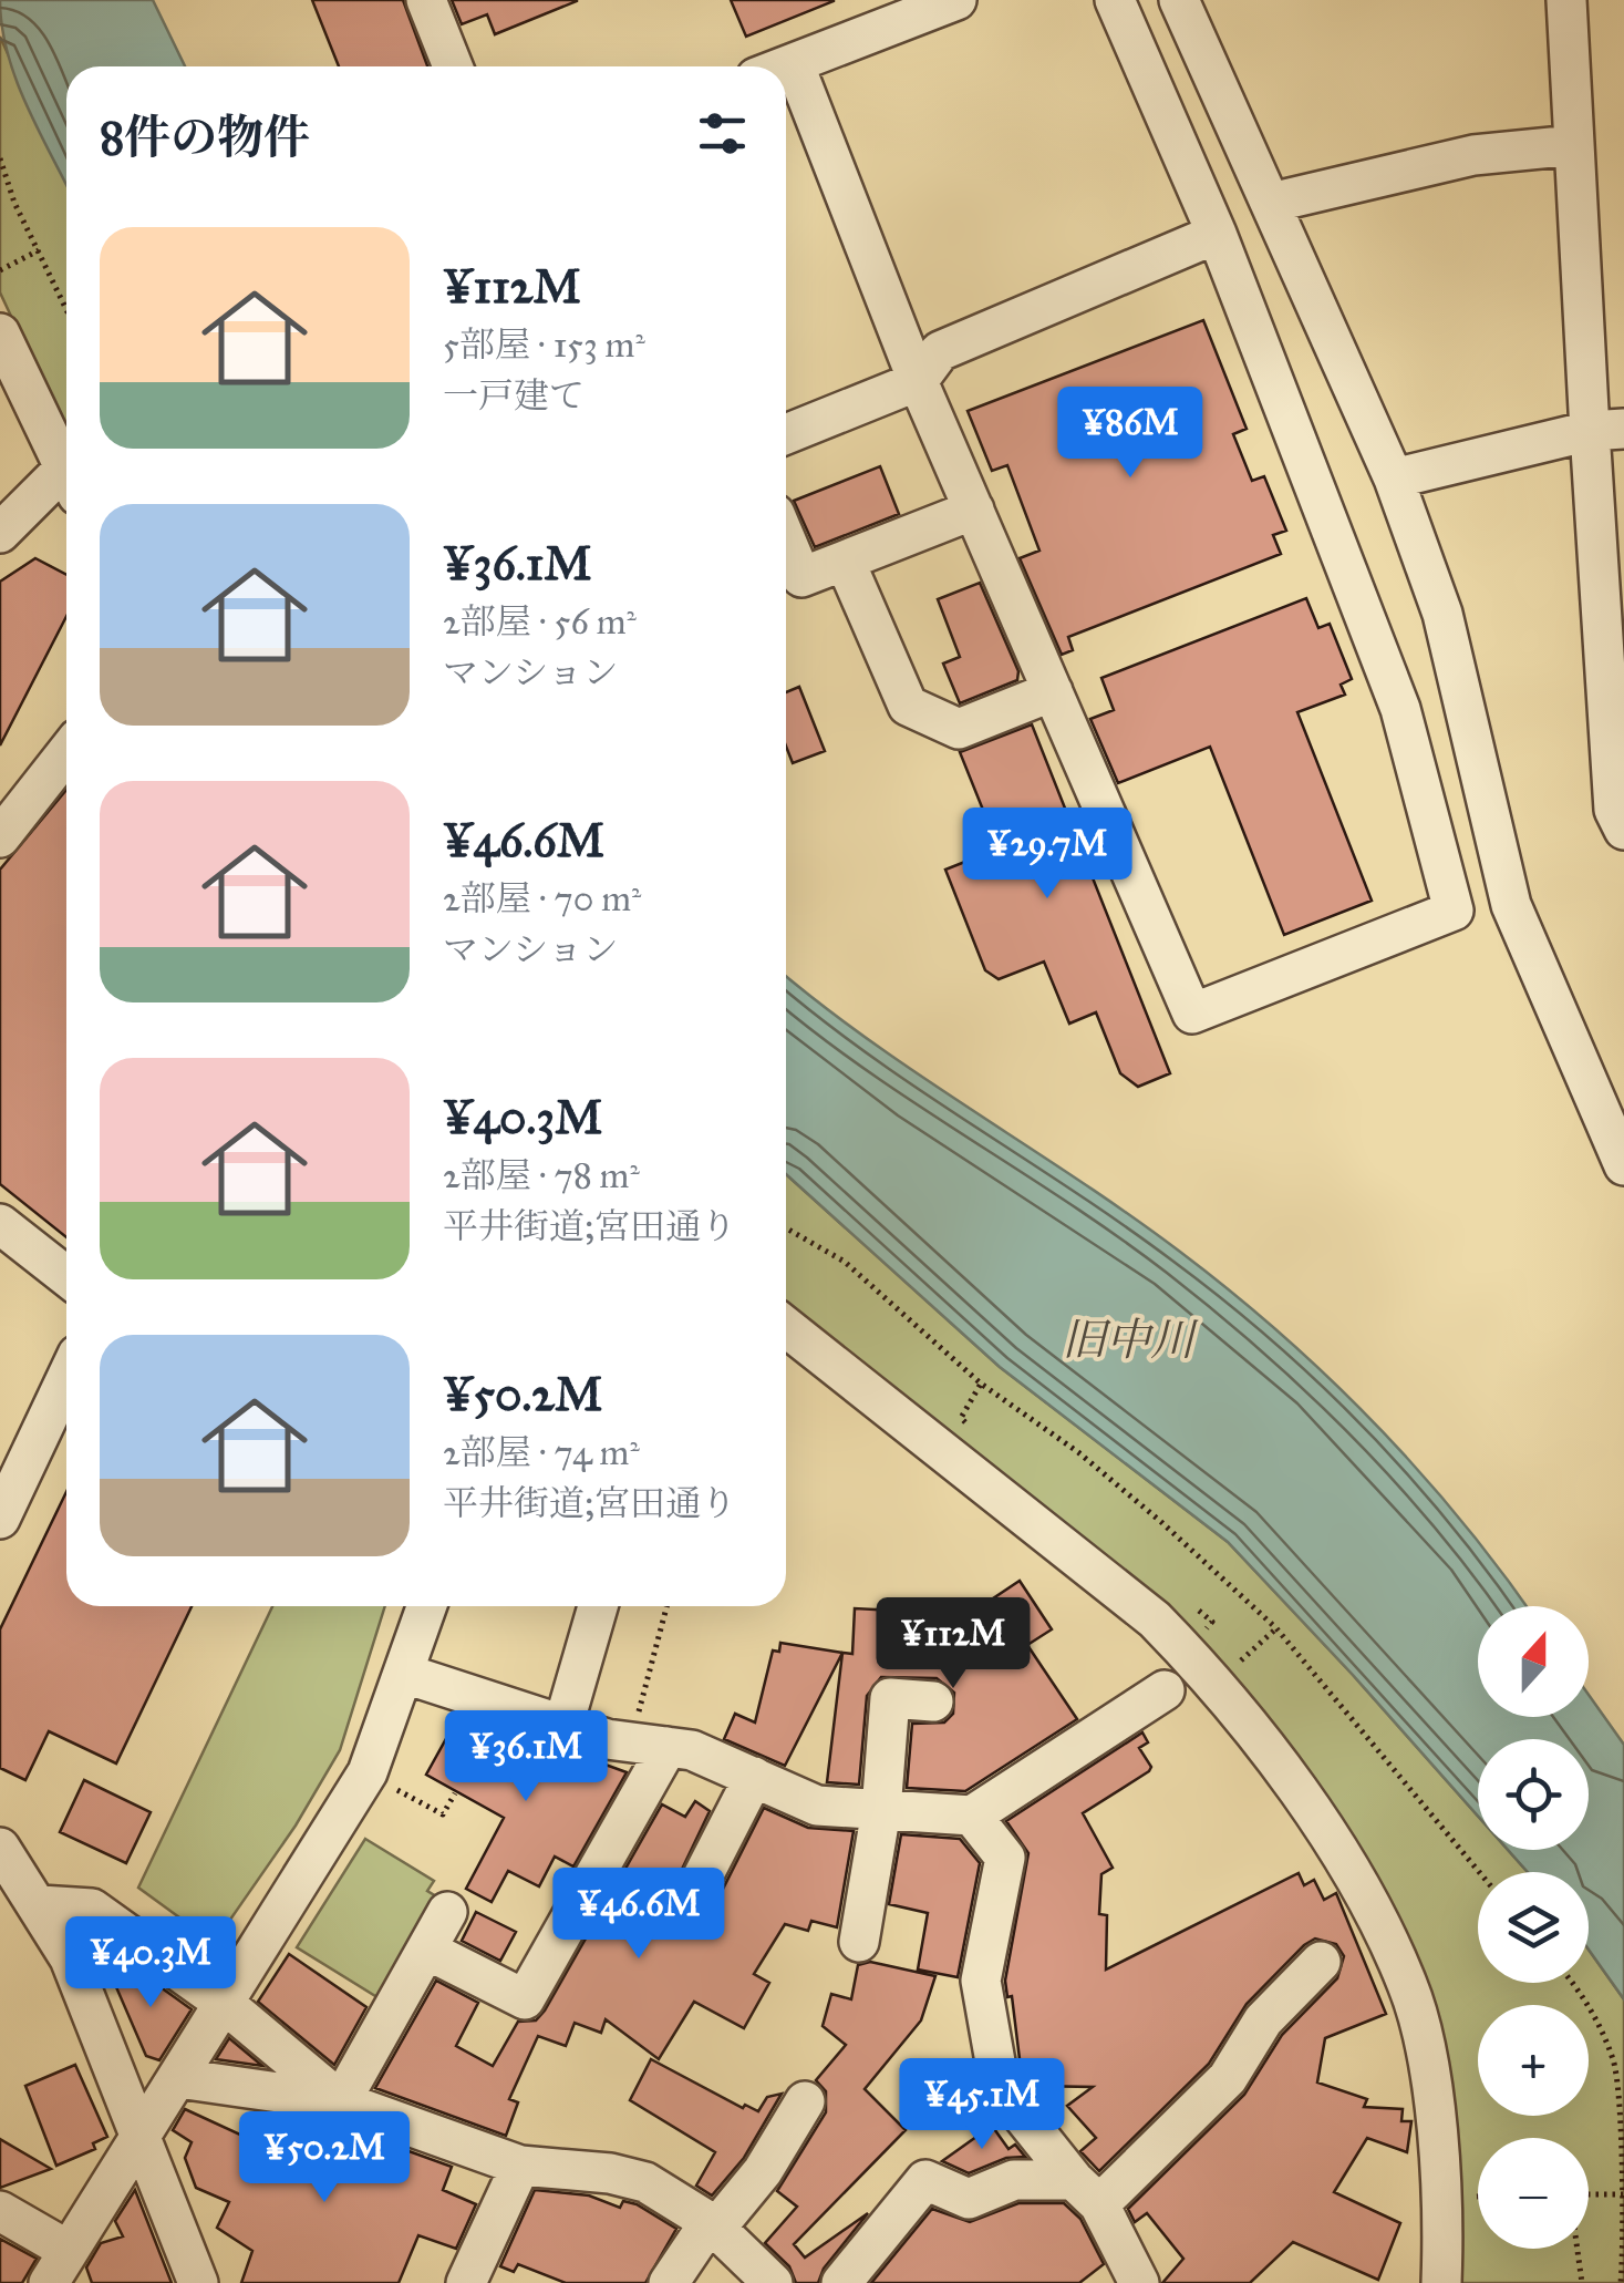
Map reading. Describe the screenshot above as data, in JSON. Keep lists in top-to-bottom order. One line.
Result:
{"water":["旧中川"],"north":"top","page":{"heading":"8件の物件","list":[{"name":"¥112M","note":"5部屋 · 153 m² · 一戸建て"},{"name":"¥36.1M","note":"2部屋 · 56 m² · マンション"},{"name":"¥46.6M","note":"2部屋 · 70 m² · マンション"},{"name":"¥40.3M","note":"2部屋 · 78 m² · 平井街道;宮田通り"},{"name":"¥50.2M","note":"2部屋 · 74 m² · 平井街道;宮田通り"}],"price":["¥86M","¥29.7M","¥112M","¥36.1M","¥46.6M","¥40.3M","¥45.1M","¥50.2M"],"map_buttons":["+","−"]}}
